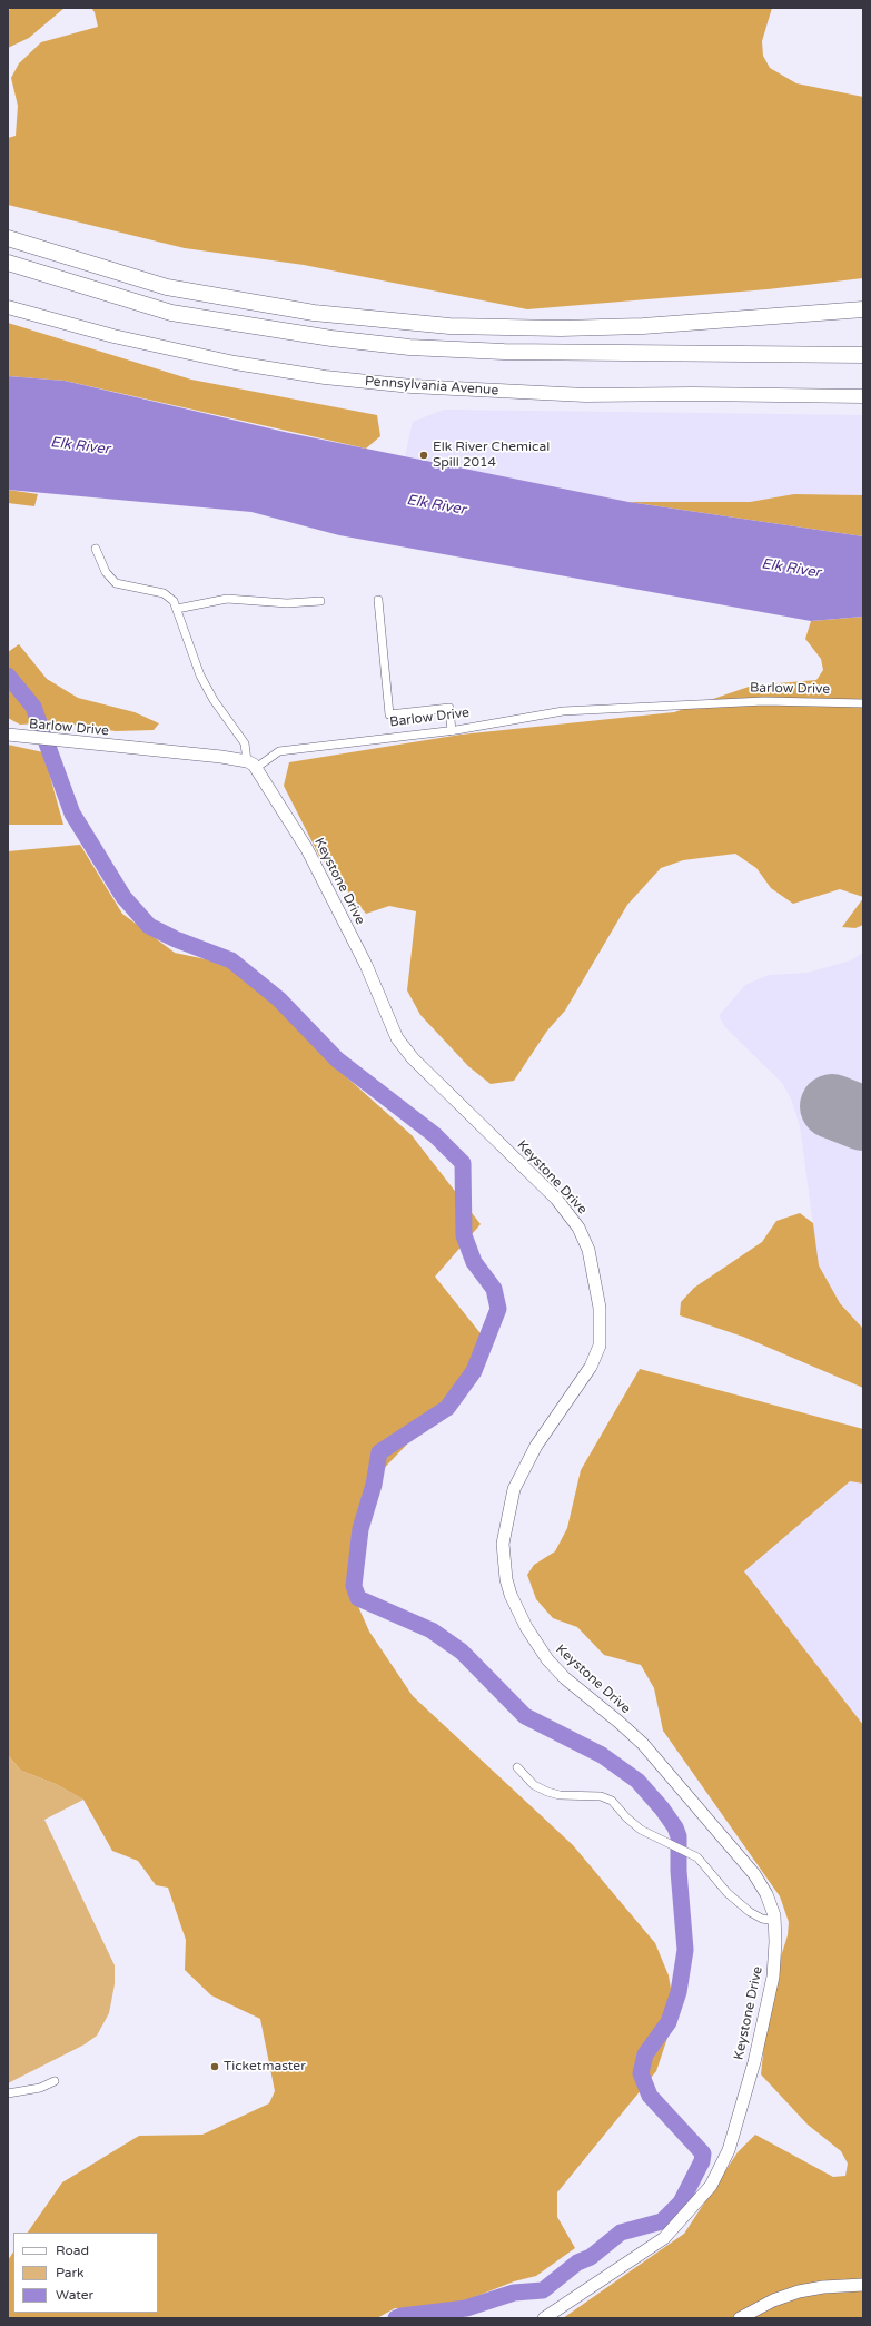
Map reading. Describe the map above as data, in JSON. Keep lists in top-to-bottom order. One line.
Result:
{"streets":{"main road":["Pennsylvania Avenue"],"street":["Barlow Drive","Keystone Drive"]},"crossings":[["Barlow Drive","Keystone Drive"]],"water":["Elk River"],"places":["Elk River Chemical Spill 2014","Ticketmaster"],"legend":["Road","Park","Water"]}
